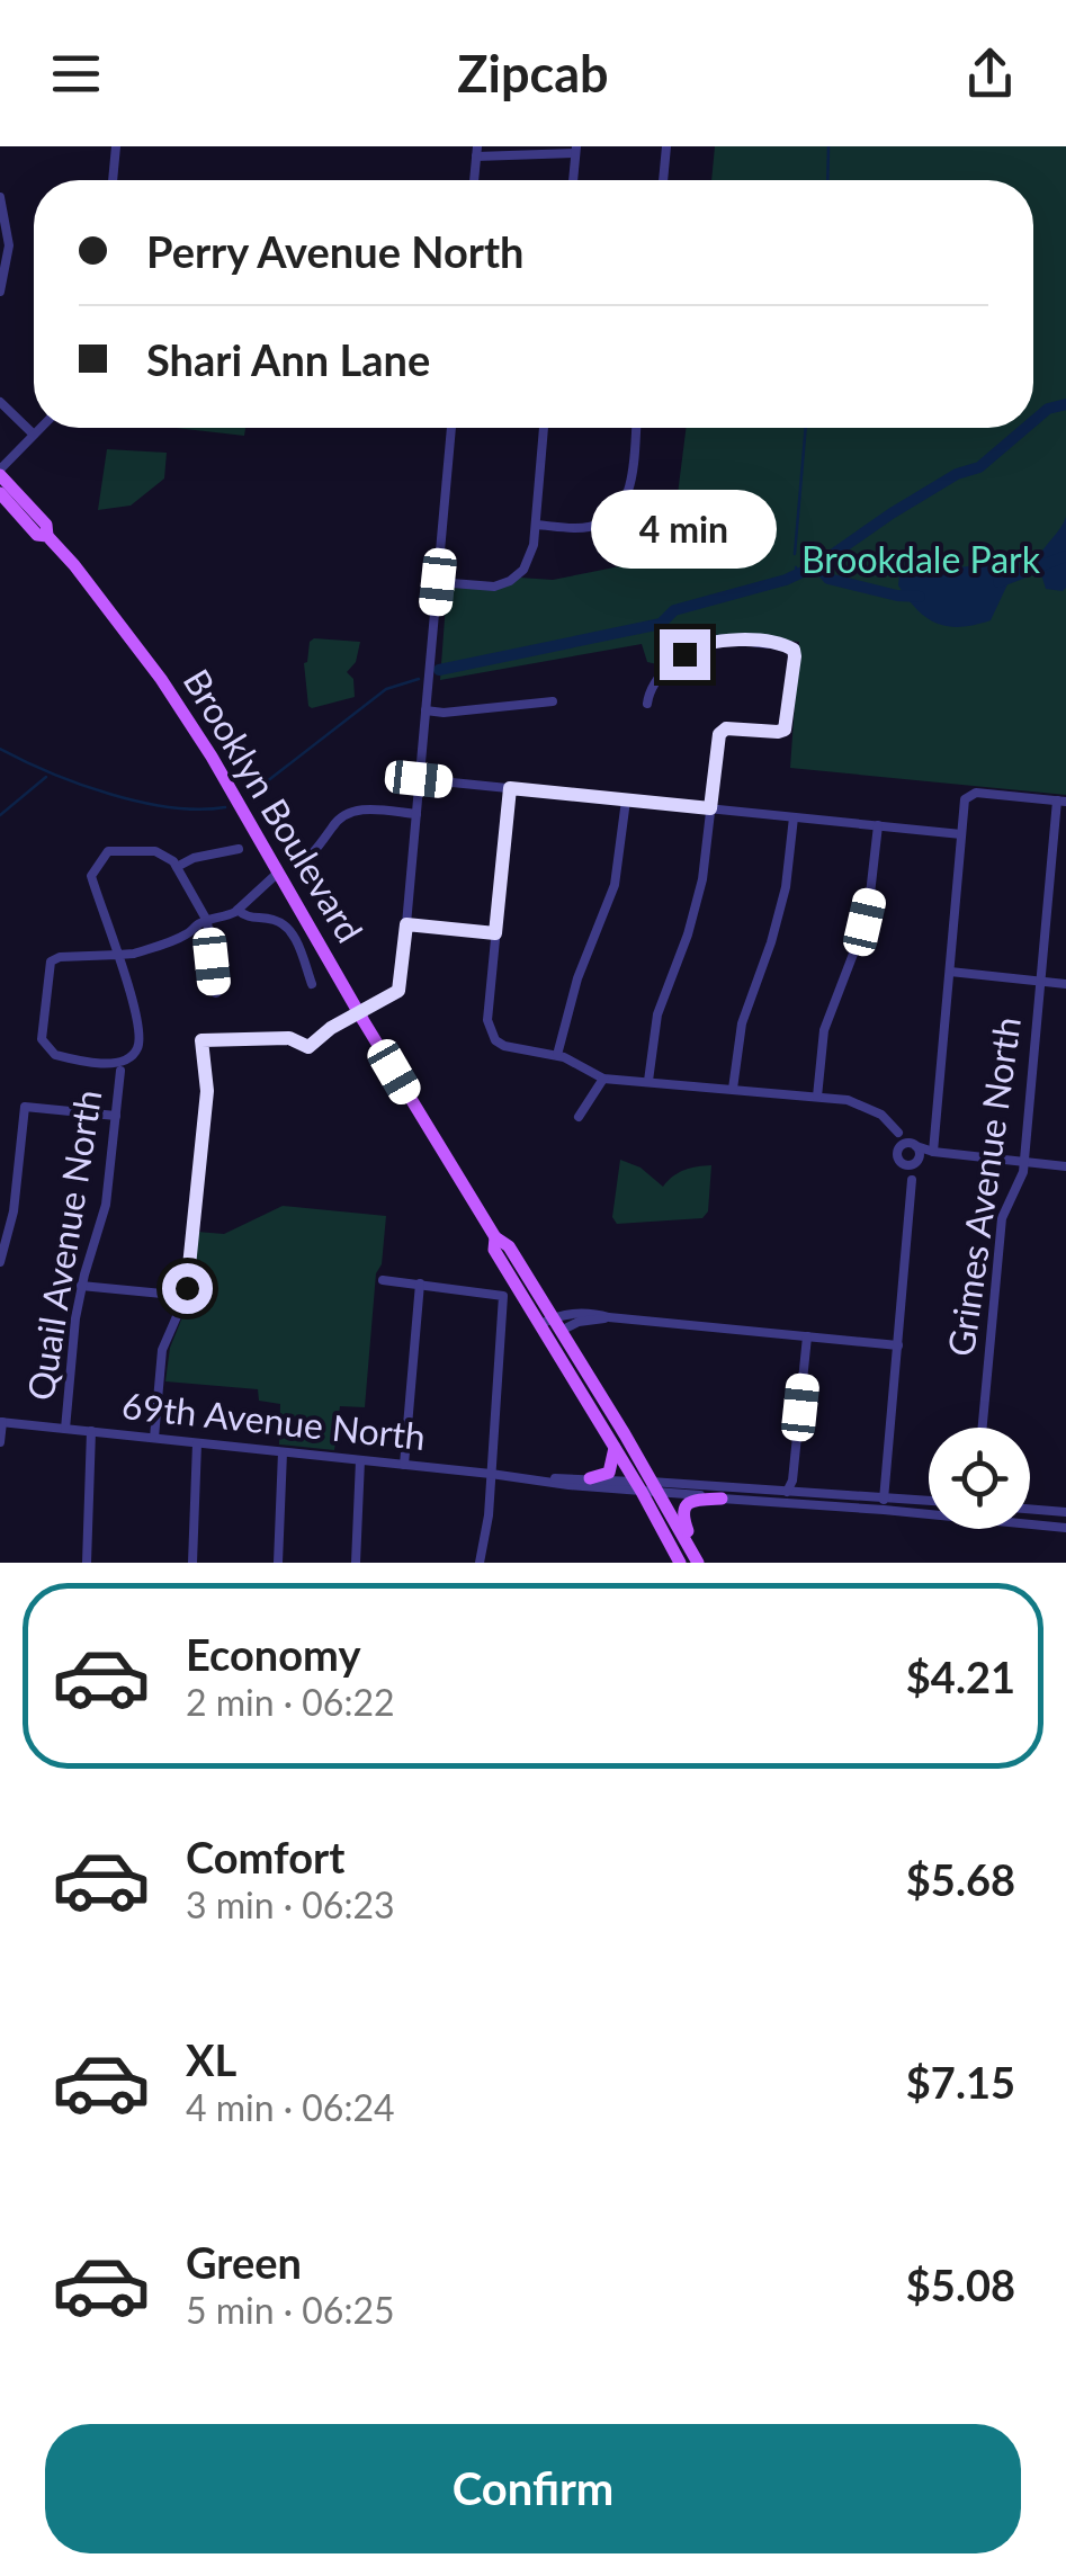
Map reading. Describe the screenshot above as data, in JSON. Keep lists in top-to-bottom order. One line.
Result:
{"streets":{"main road":["Brooklyn Boulevard"],"street":["Grimes Avenue North","Quail Avenue North","69th Avenue North"]},"crossings":[["Brooklyn Boulevard","69th Avenue North"],["Quail Avenue North","69th Avenue North"]],"parks":["Brookdale Park"],"page":{"header":"Zipcab","banner":["Perry Avenue North","Shari Ann Lane"],"bubble":"4 min","list":[{"name":"Economy","note":"2 min · 06:22","value":"$4.21"},{"name":"Comfort","note":"3 min · 06:23","value":"$5.68"},{"name":"XL","note":"4 min · 06:24","value":"$7.15"},{"name":"Green","note":"5 min · 06:25","value":"$5.08"}],"buttons":"Confirm"}}
